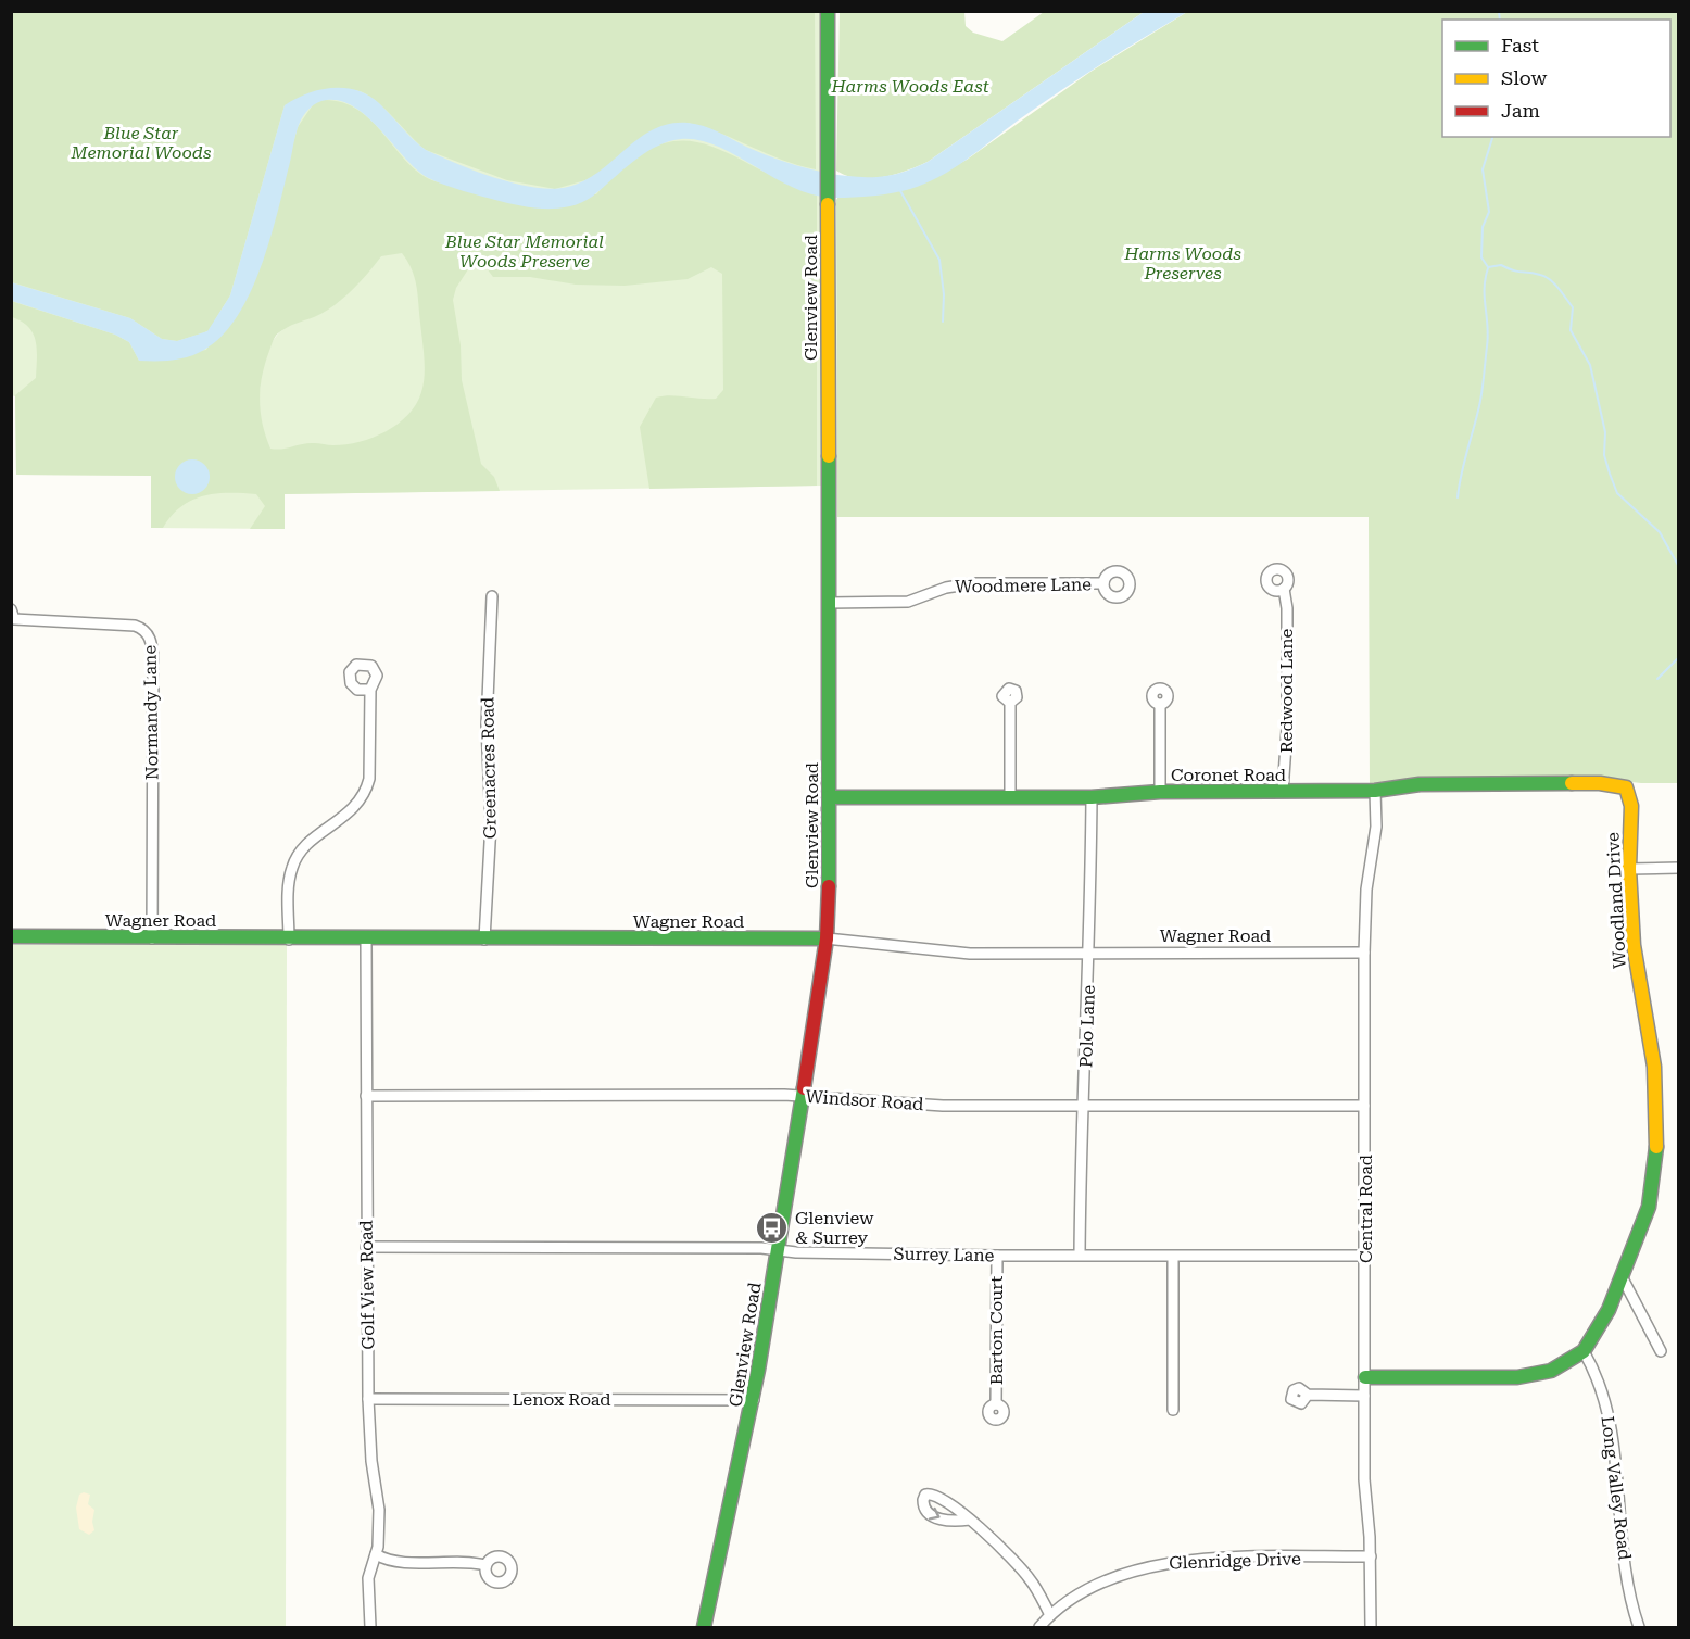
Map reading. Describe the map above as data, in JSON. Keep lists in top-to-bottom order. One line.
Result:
{"streets":{"street":["Glenview Road","Woodmere Lane","Redwood Lane","Normandy Lane","Greenacres Road","Coronet Road","Woodland Drive","Wagner Road","Polo Lane","Windsor Road","Central Road","Surrey Lane","Golf View Road","Barton Court","Lenox Road","Long Valley Road","Glenridge Drive"]},"crossings":[["Glenview Road","Woodmere Lane"],["Glenview Road","Coronet Road"],["Glenview Road","Wagner Road"],["Glenview Road","Windsor Road"],["Glenview Road","Surrey Lane"],["Glenview Road","Lenox Road"],["Redwood Lane","Coronet Road"],["Normandy Lane","Wagner Road"],["Greenacres Road","Wagner Road"],["Coronet Road","Woodland Drive"],["Coronet Road","Polo Lane"],["Coronet Road","Central Road"],["Woodland Drive","Central Road"],["Woodland Drive","Long Valley Road"],["Wagner Road","Polo Lane"],["Wagner Road","Central Road"],["Wagner Road","Golf View Road"],["Polo Lane","Windsor Road"],["Polo Lane","Surrey Lane"],["Windsor Road","Central Road"],["Windsor Road","Golf View Road"],["Central Road","Surrey Lane"],["Central Road","Glenridge Drive"],["Surrey Lane","Golf View Road"],["Surrey Lane","Barton Court"],["Golf View Road","Lenox Road"]],"parks":["Harms Woods East","Blue Star Memorial Woods","Blue Star Memorial Woods Preserve","Harms Woods Preserves"],"places":{"bus stop":["Glenview & Surrey"]},"legend":["Fast","Slow","Jam"]}
